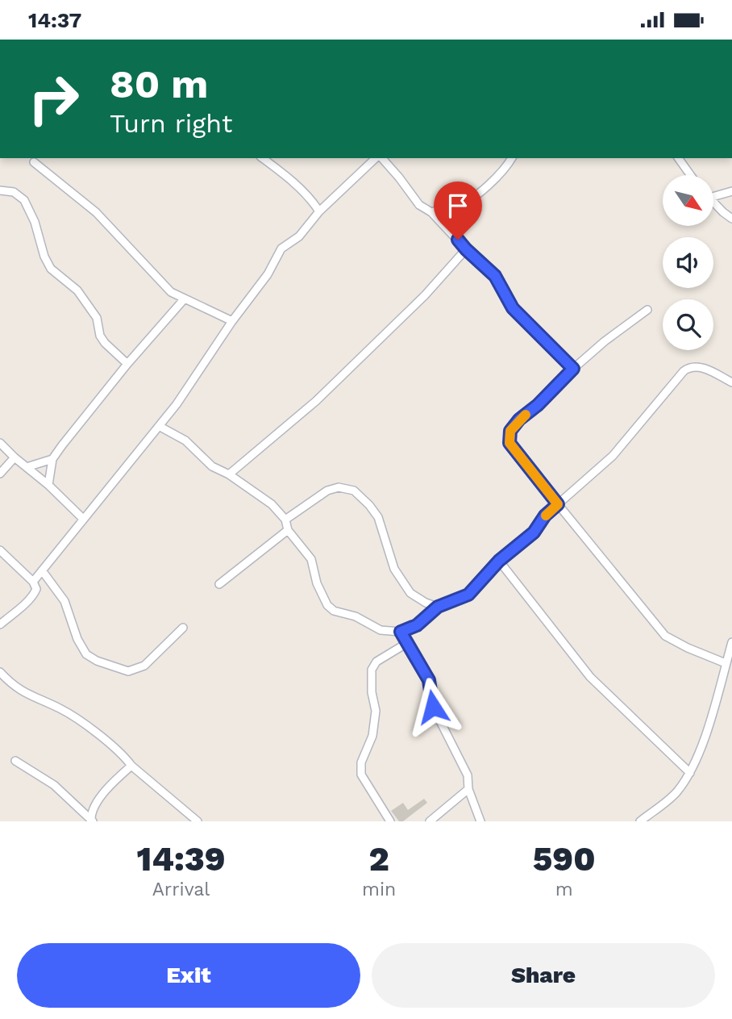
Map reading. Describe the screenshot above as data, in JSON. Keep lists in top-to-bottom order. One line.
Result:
{"north":"bottom right","page":{"status":"14:37","turn":["80 m","Turn right"],"eta":["14:39","Arrival","2","min","590","m"],"buttons":["Exit","Share"]}}
